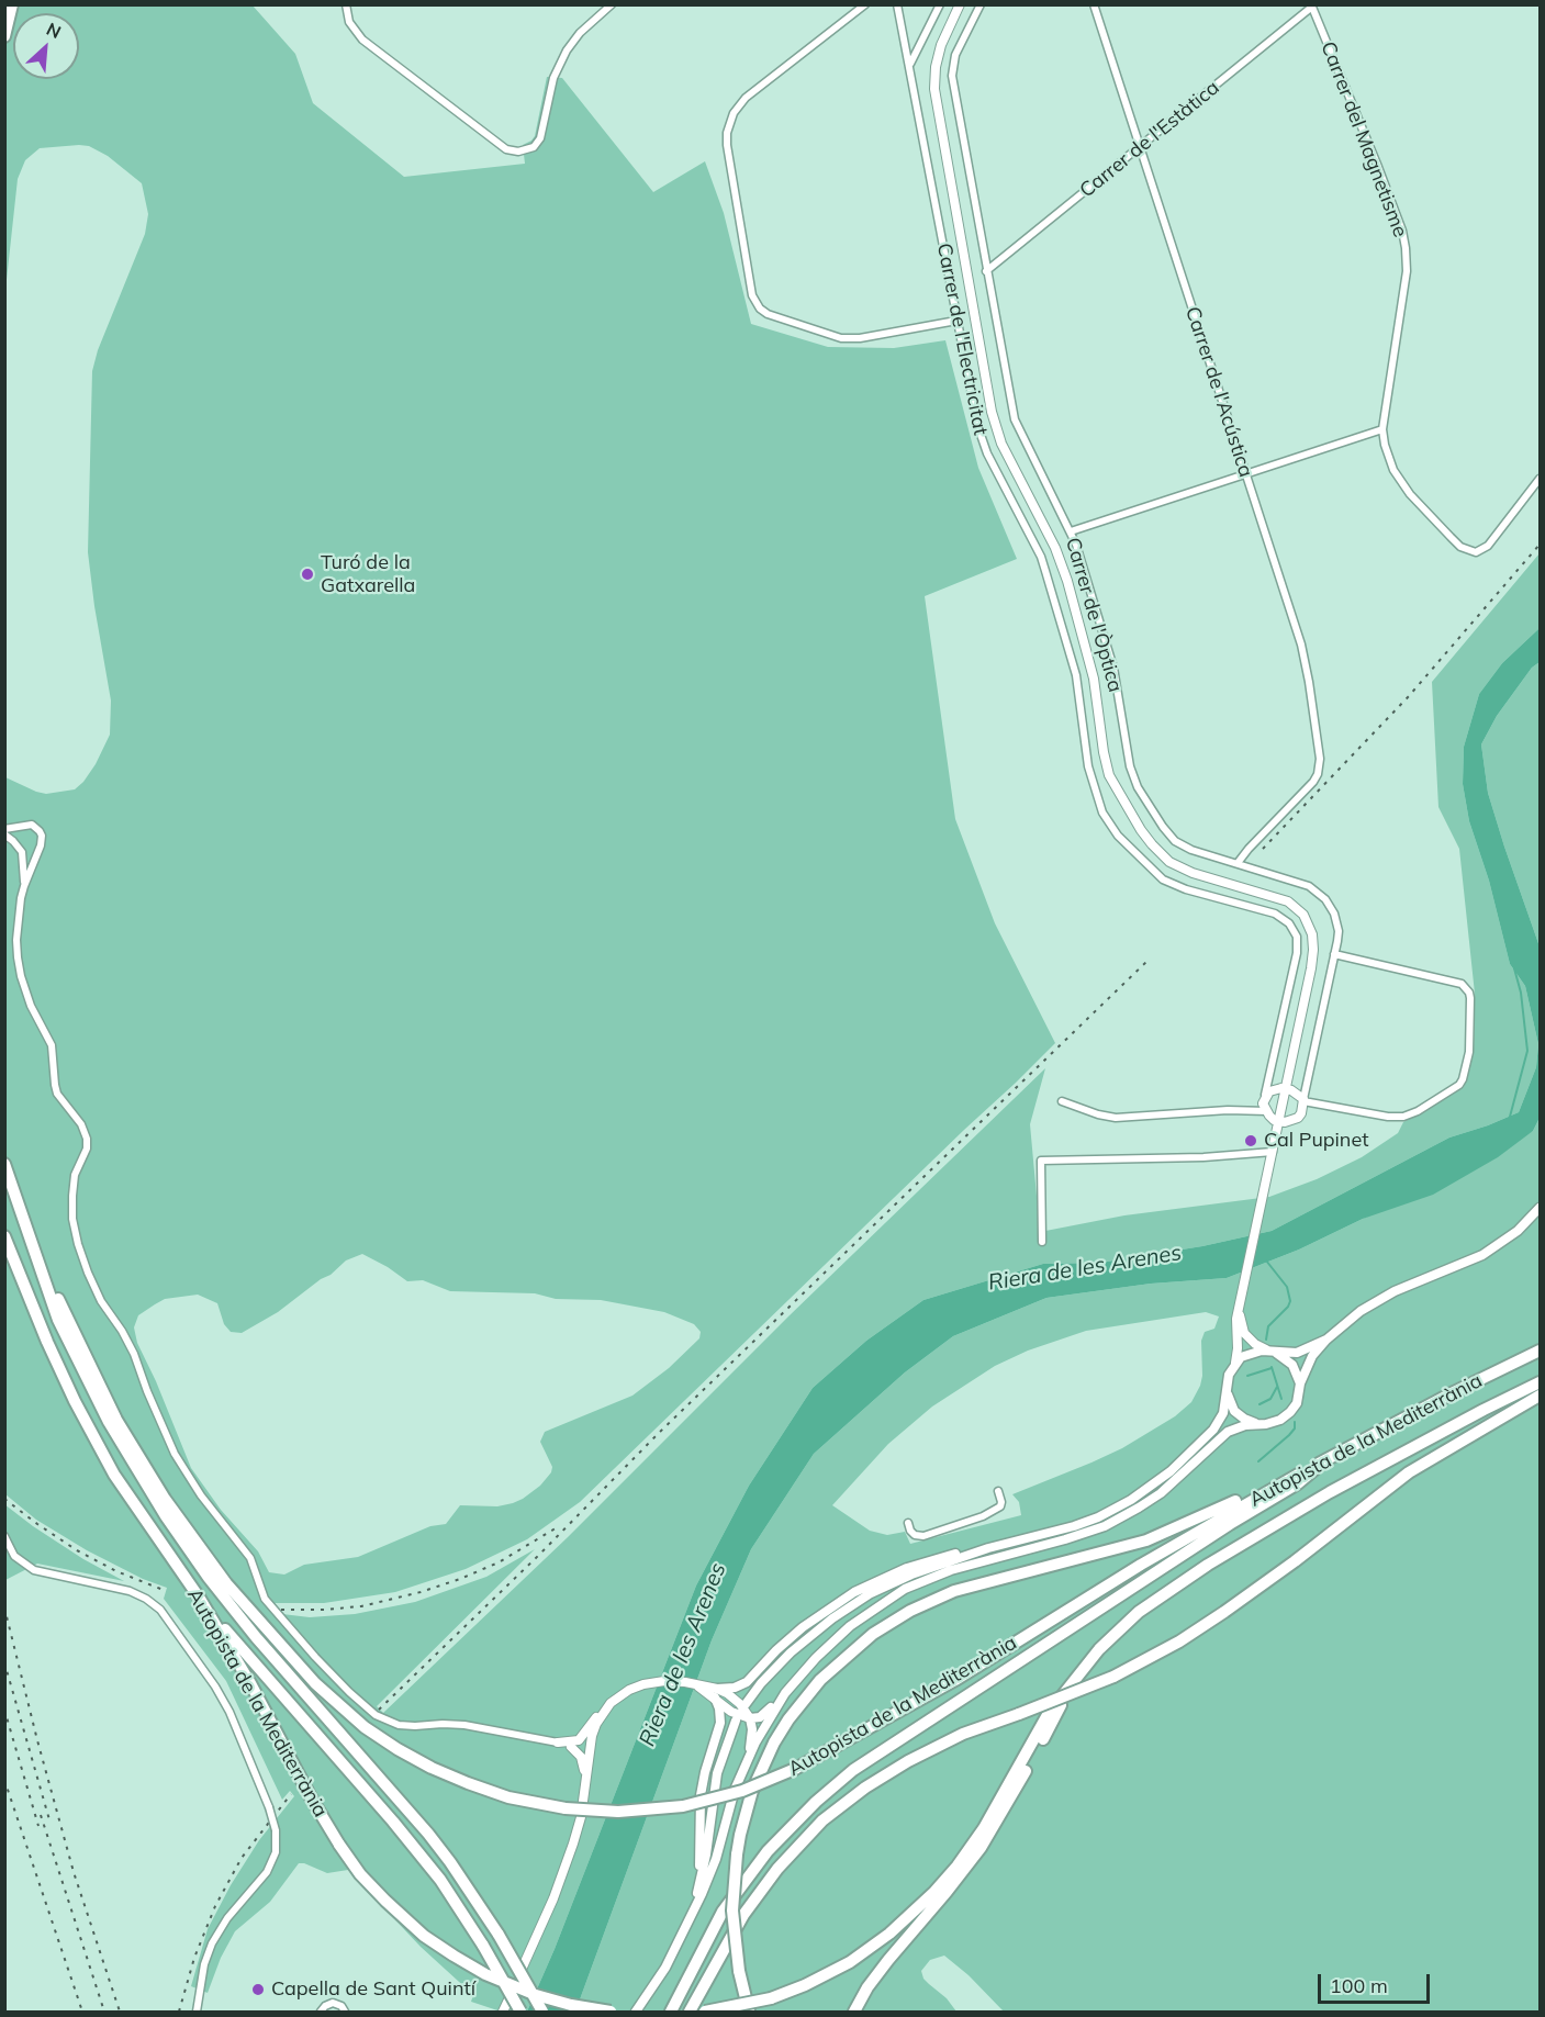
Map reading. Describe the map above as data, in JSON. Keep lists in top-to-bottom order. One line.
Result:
{"streets":{"highway":["Autopista de la Mediterrània"],"street":["Carrer de l'Estàtica","Carrer del Magnetisme","Carrer de l'Electricitat","Carrer de l'Acústica","Carrer de l'Òptica"]},"crossings":[["Carrer de l'Estàtica","Carrer del Magnetisme"],["Carrer de l'Estàtica","Carrer de l'Acústica"],["Carrer de l'Estàtica","Carrer de l'Òptica"],["Carrer de l'Acústica","Carrer de l'Òptica"]],"water":["Riera de les Arenes"],"places":["Turó de la Gatxarella","Cal Pupinet","Capella de Sant Quintí"],"scale_bar":"100 m","north":"top right"}
